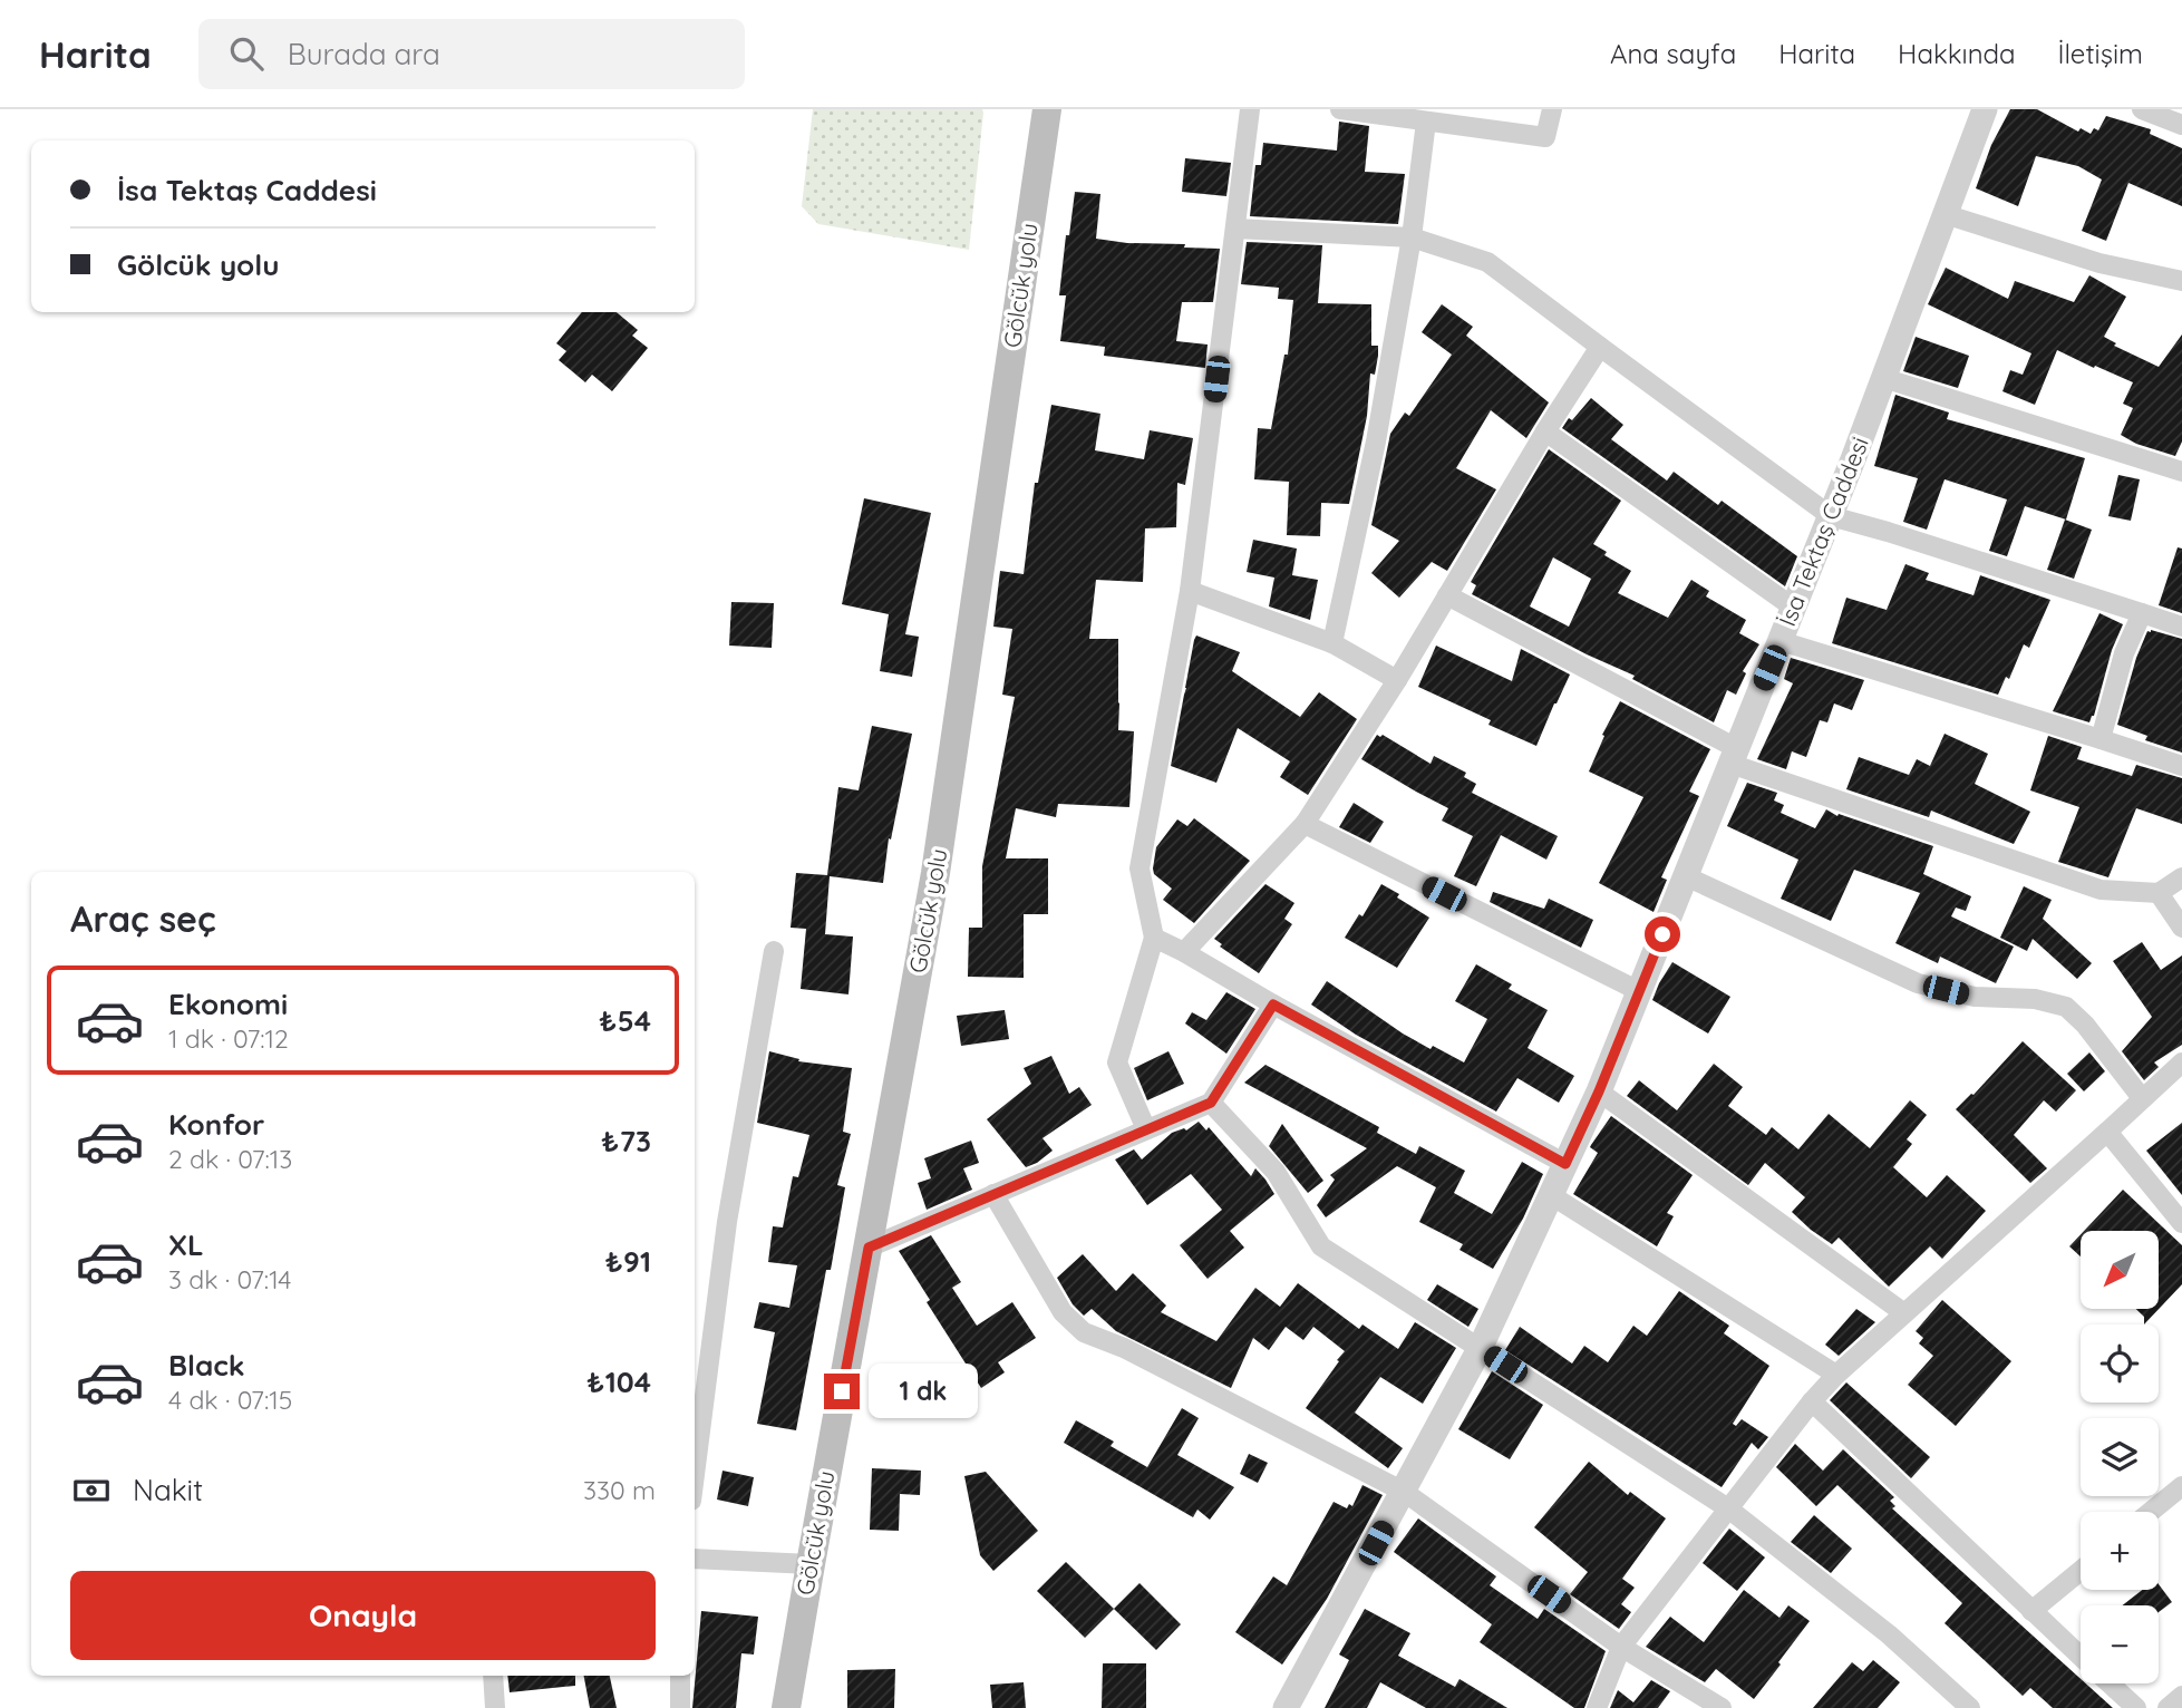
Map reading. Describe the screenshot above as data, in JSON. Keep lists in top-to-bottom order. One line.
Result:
{"streets":{"main road":["Gölcük yolu"],"street":["İsa Tektaş Caddesi"]},"north":"bottom left","page":{"header":"Harita","search":"Burada ara","nav":["Ana sayfa","Harita","Hakkında","İletişim"],"banner":["İsa Tektaş Caddesi","Gölcük yolu"],"heading":"Araç seç","list":[{"name":"Ekonomi","note":"1 dk · 07:12","value":"₺54"},{"name":"Konfor","note":"2 dk · 07:13","value":"₺73"},{"name":"XL","note":"3 dk · 07:14","value":"₺91"},{"name":"Black","note":"4 dk · 07:15","value":"₺104"}],"map_buttons":["+","−"],"bubble":"1 dk","pay":["Nakit","330 m"],"buttons":"Onayla"}}
